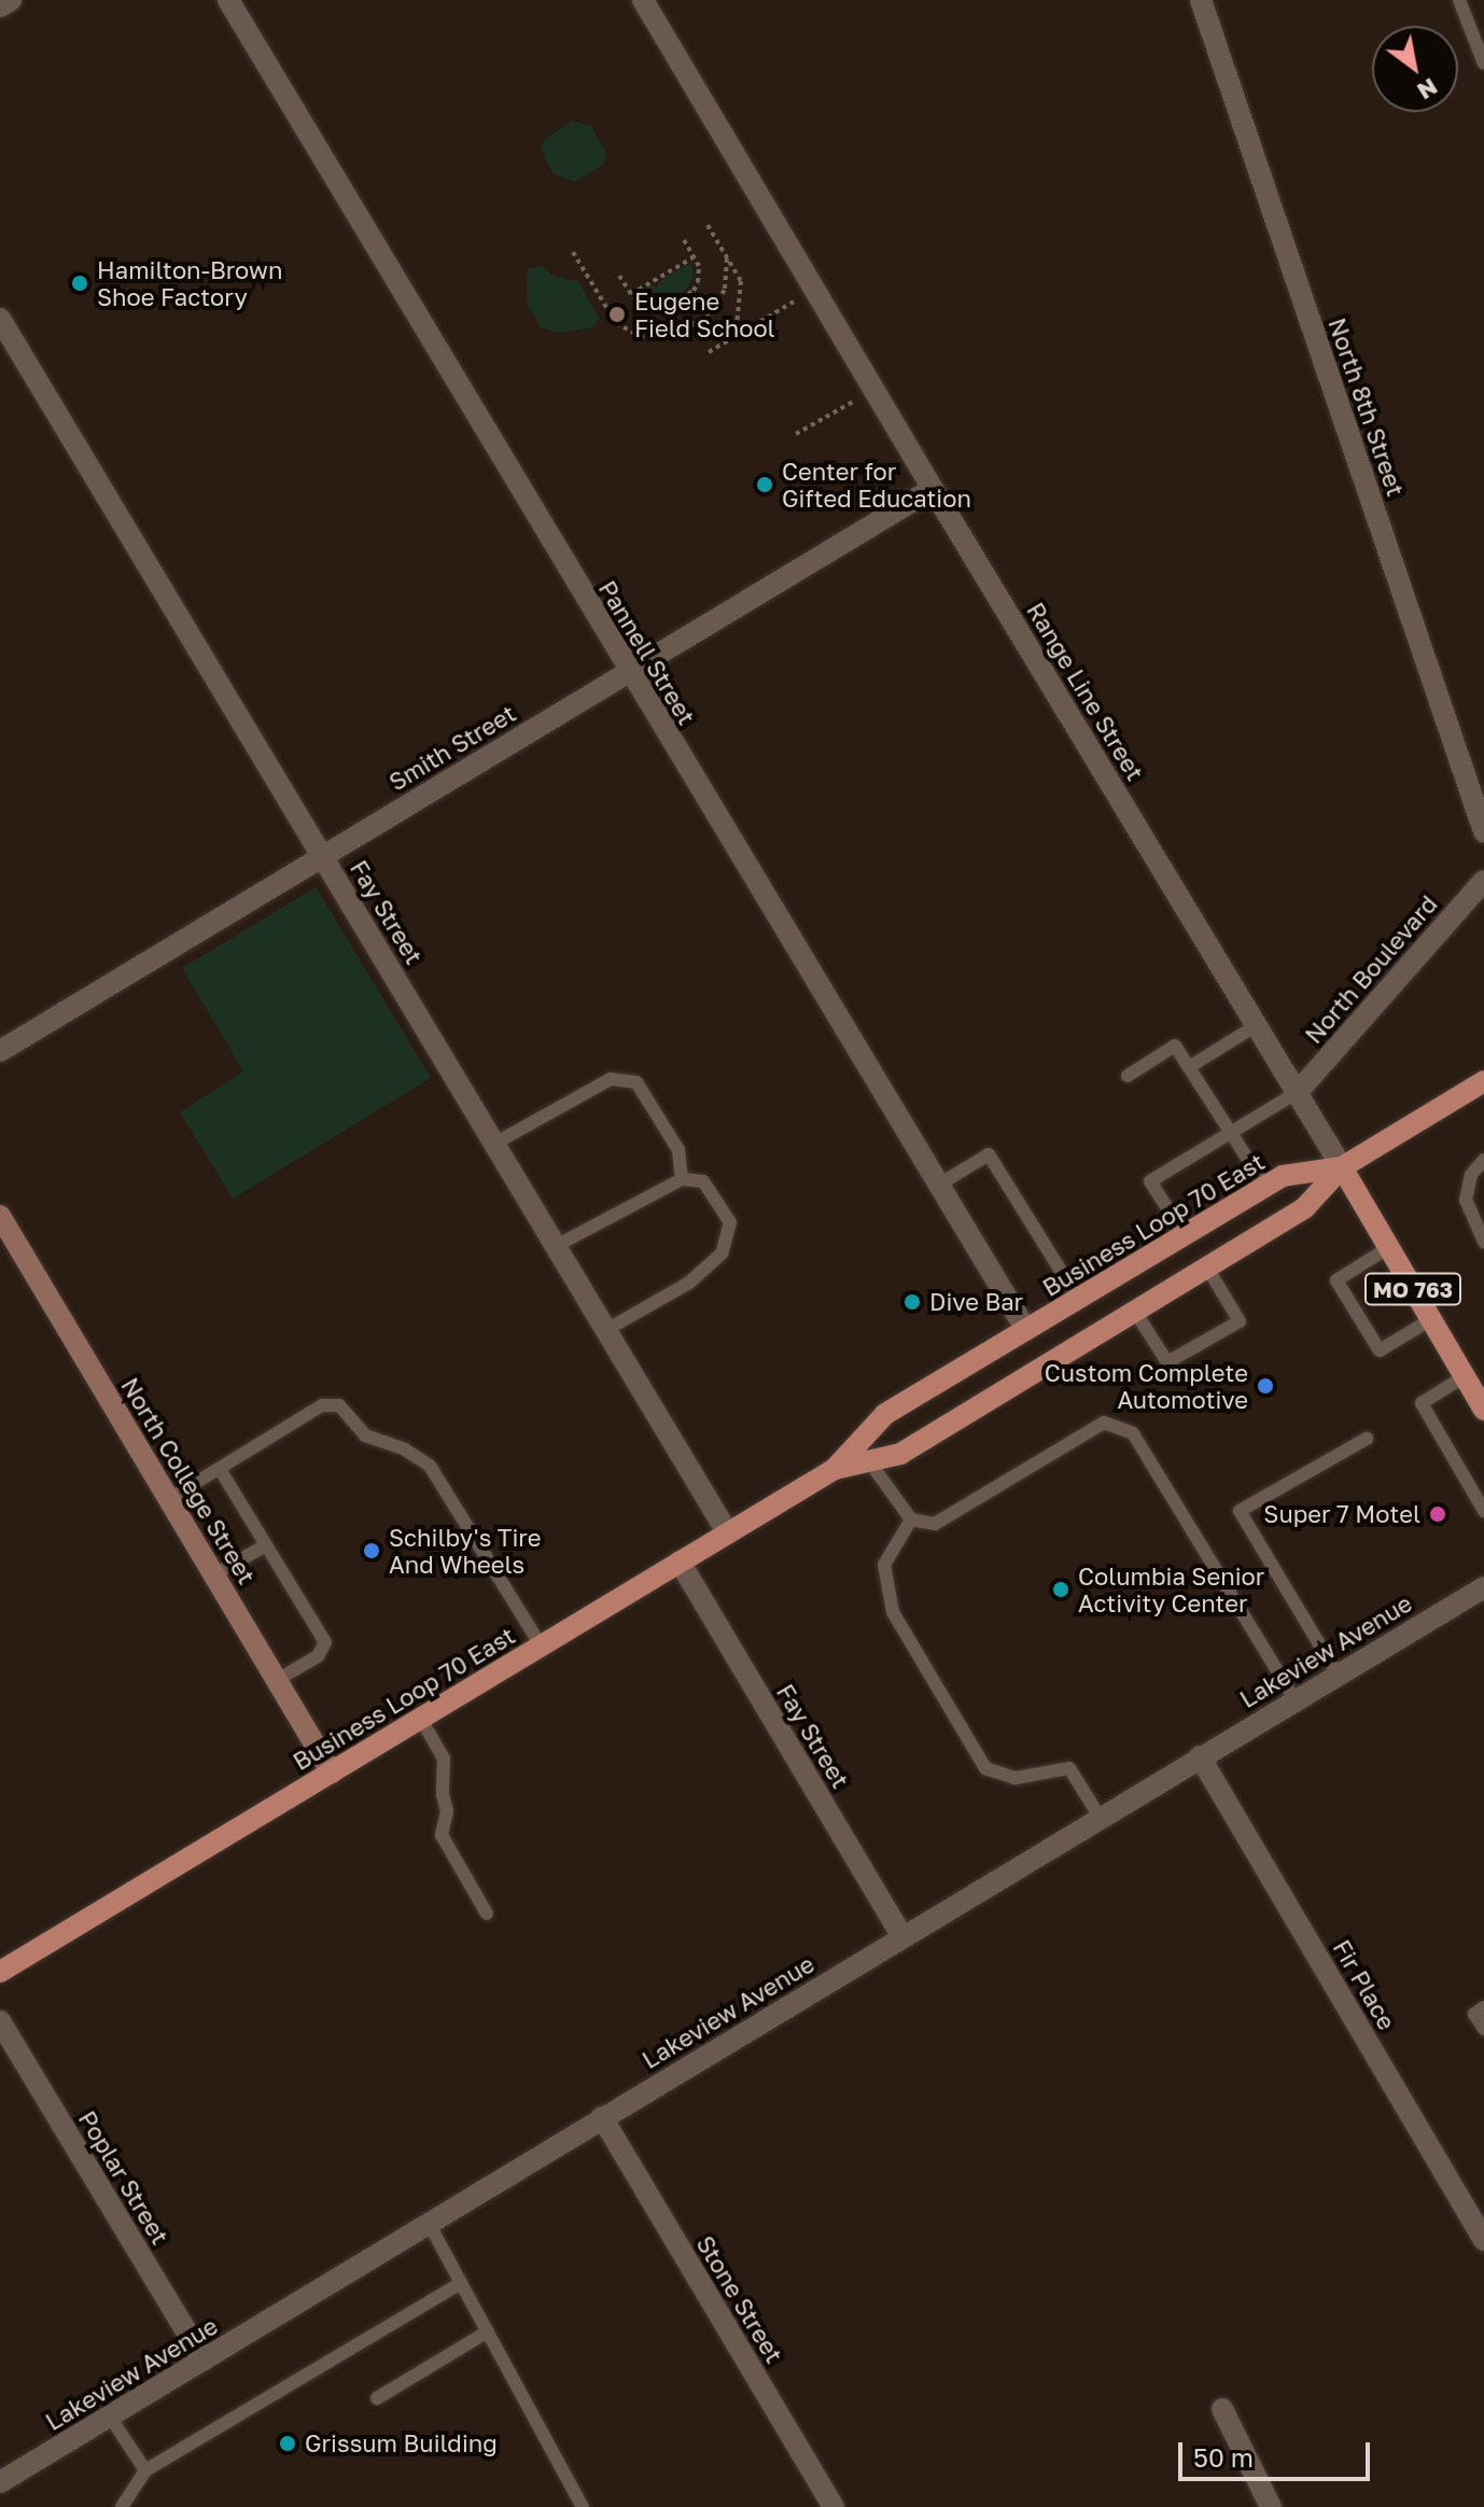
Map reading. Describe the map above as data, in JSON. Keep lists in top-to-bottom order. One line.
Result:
{"streets":{"main road":["Range Line Street","Business Loop 70 East","MO 763","North College Street"],"street":["North 8th Street","Pannell Street","Smith Street","Fay Street","North Boulevard","Lakeview Avenue","Fir Place","Poplar Street","Stone Street"]},"crossings":[["Pannell Street","Smith Street"],["Pannell Street","Business Loop 70 East"],["Range Line Street","Smith Street"],["Range Line Street","North Boulevard"],["Range Line Street","Business Loop 70 East"],["Smith Street","Fay Street"],["Fay Street","Business Loop 70 East"],["Fay Street","Lakeview Avenue"],["Business Loop 70 East","North College Street"],["Lakeview Avenue","Fir Place"],["Lakeview Avenue","Poplar Street"],["Lakeview Avenue","Stone Street"]],"places":["Hamilton-Brown Shoe Factory","Eugene Field School","Center for Gifted Education","Dive Bar","Custom Complete Automotive","Super 7 Motel","Schilby's Tire And Wheels","Columbia Senior Activity Center","Grissum Building"],"scale_bar":"50 m","north":"bottom right"}
